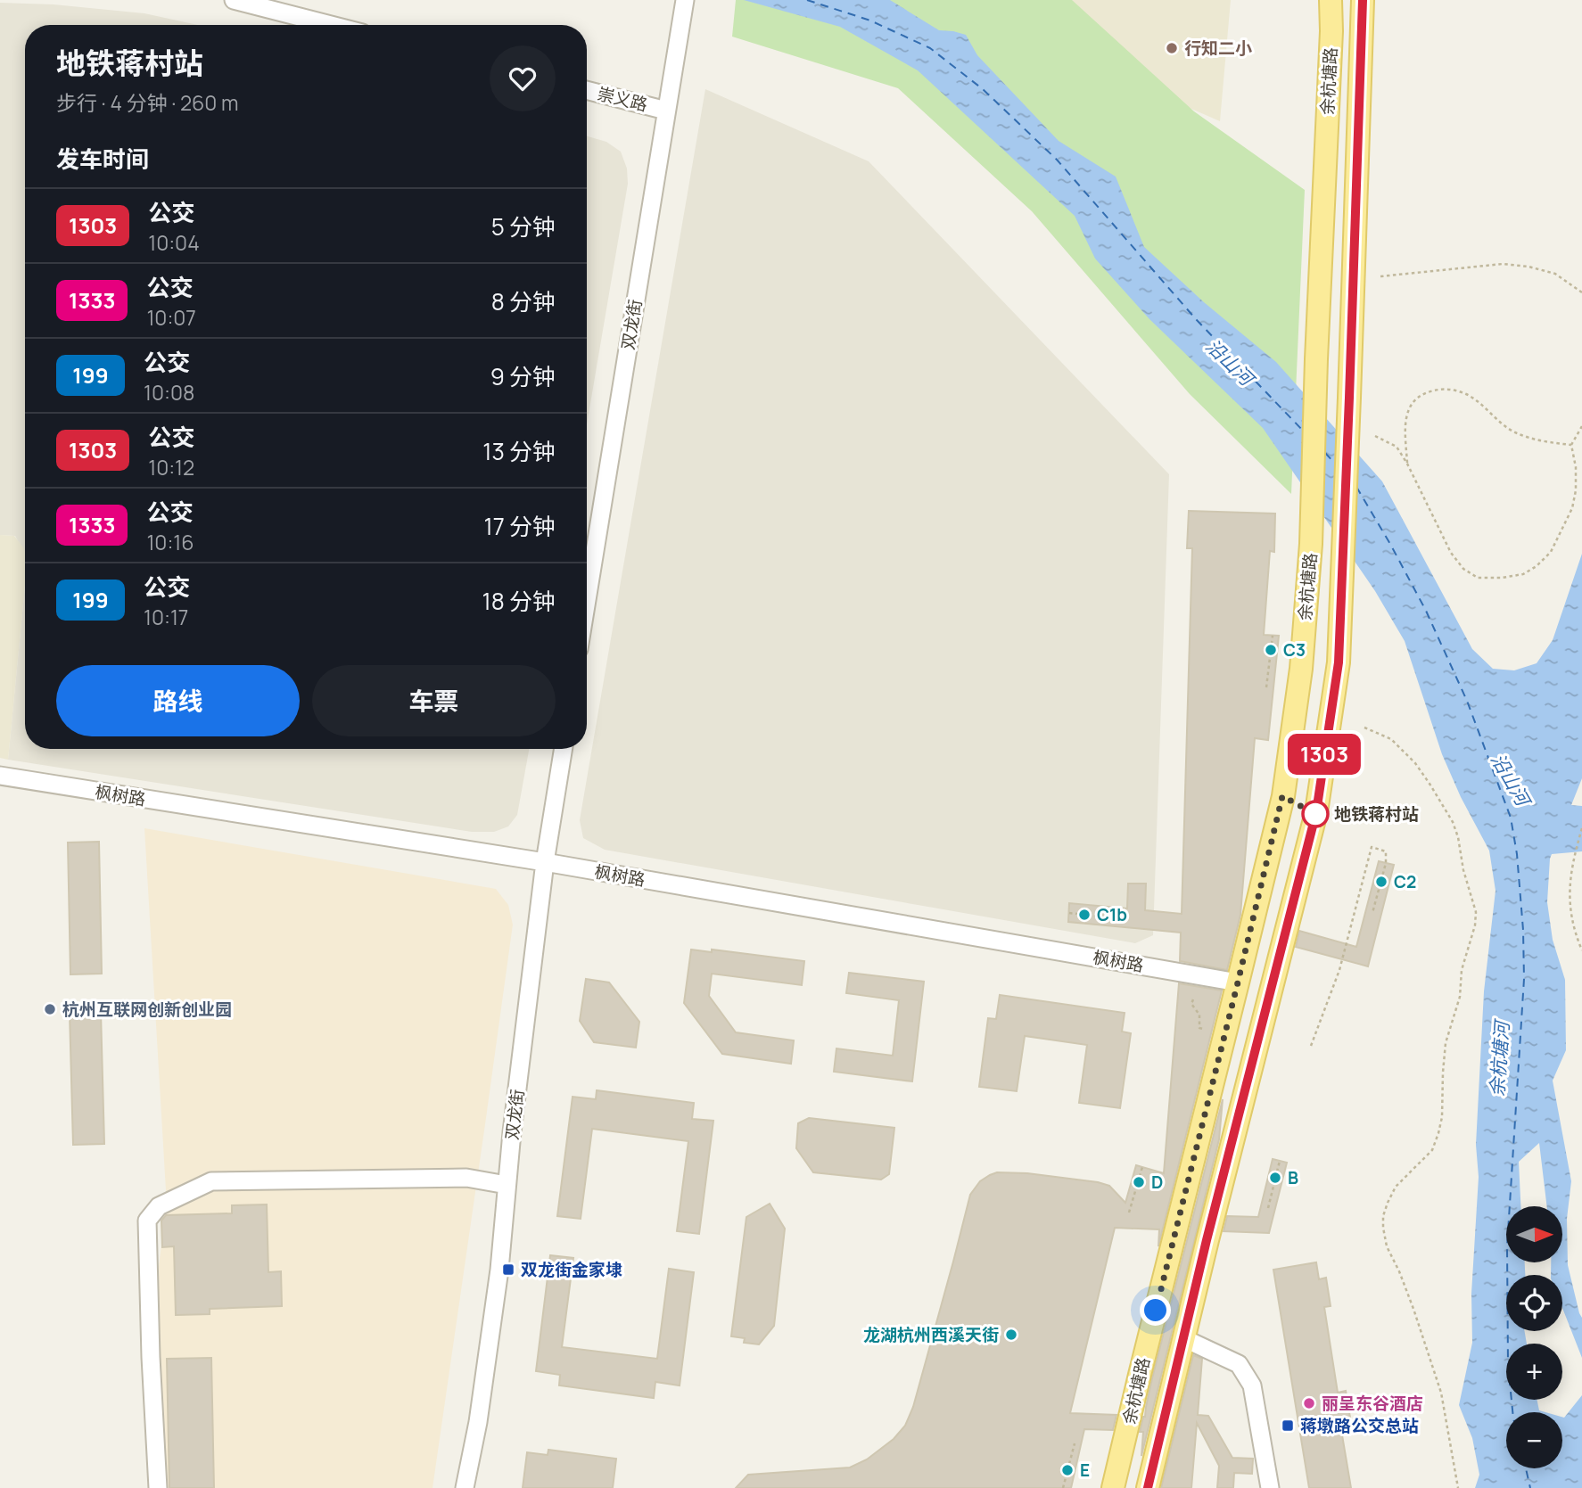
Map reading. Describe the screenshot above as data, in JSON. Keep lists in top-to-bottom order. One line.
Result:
{"streets":{"main road":["余杭塘路"],"street":["崇义路","双龙街","枫树路"]},"crossings":[["余杭塘路","枫树路"],["崇义路","双龙街"],["双龙街","枫树路"]],"water":["沿山河","余杭塘河"],"places":{"other":["行知二小","C3","地铁蒋村站","C2","C1b","杭州互联网创新创业园","B","D","龙湖杭州西溪天街","丽呈东谷酒店","E"],"transit":["双龙街金家埭","蒋墩路公交总站"]},"lines":["bus line 1303"],"north":"right","page":{"on_map":"1303","heading":[["地铁蒋村站","步行 · 4 分钟 · 260 m"],"发车时间"],"list":[{"mark":"1303","name":"公交","note":"10:04","value":"5 分钟"},{"mark":"1333","name":"公交","note":"10:07","value":"8 分钟"},{"mark":"199","name":"公交","note":"10:08","value":"9 分钟"},{"mark":"1303","name":"公交","note":"10:12","value":"13 分钟"},{"mark":"1333","name":"公交","note":"10:16","value":"17 分钟"},{"mark":"199","name":"公交","note":"10:17","value":"18 分钟"}],"buttons":["路线","车票"],"map_buttons":["+","−"]}}
